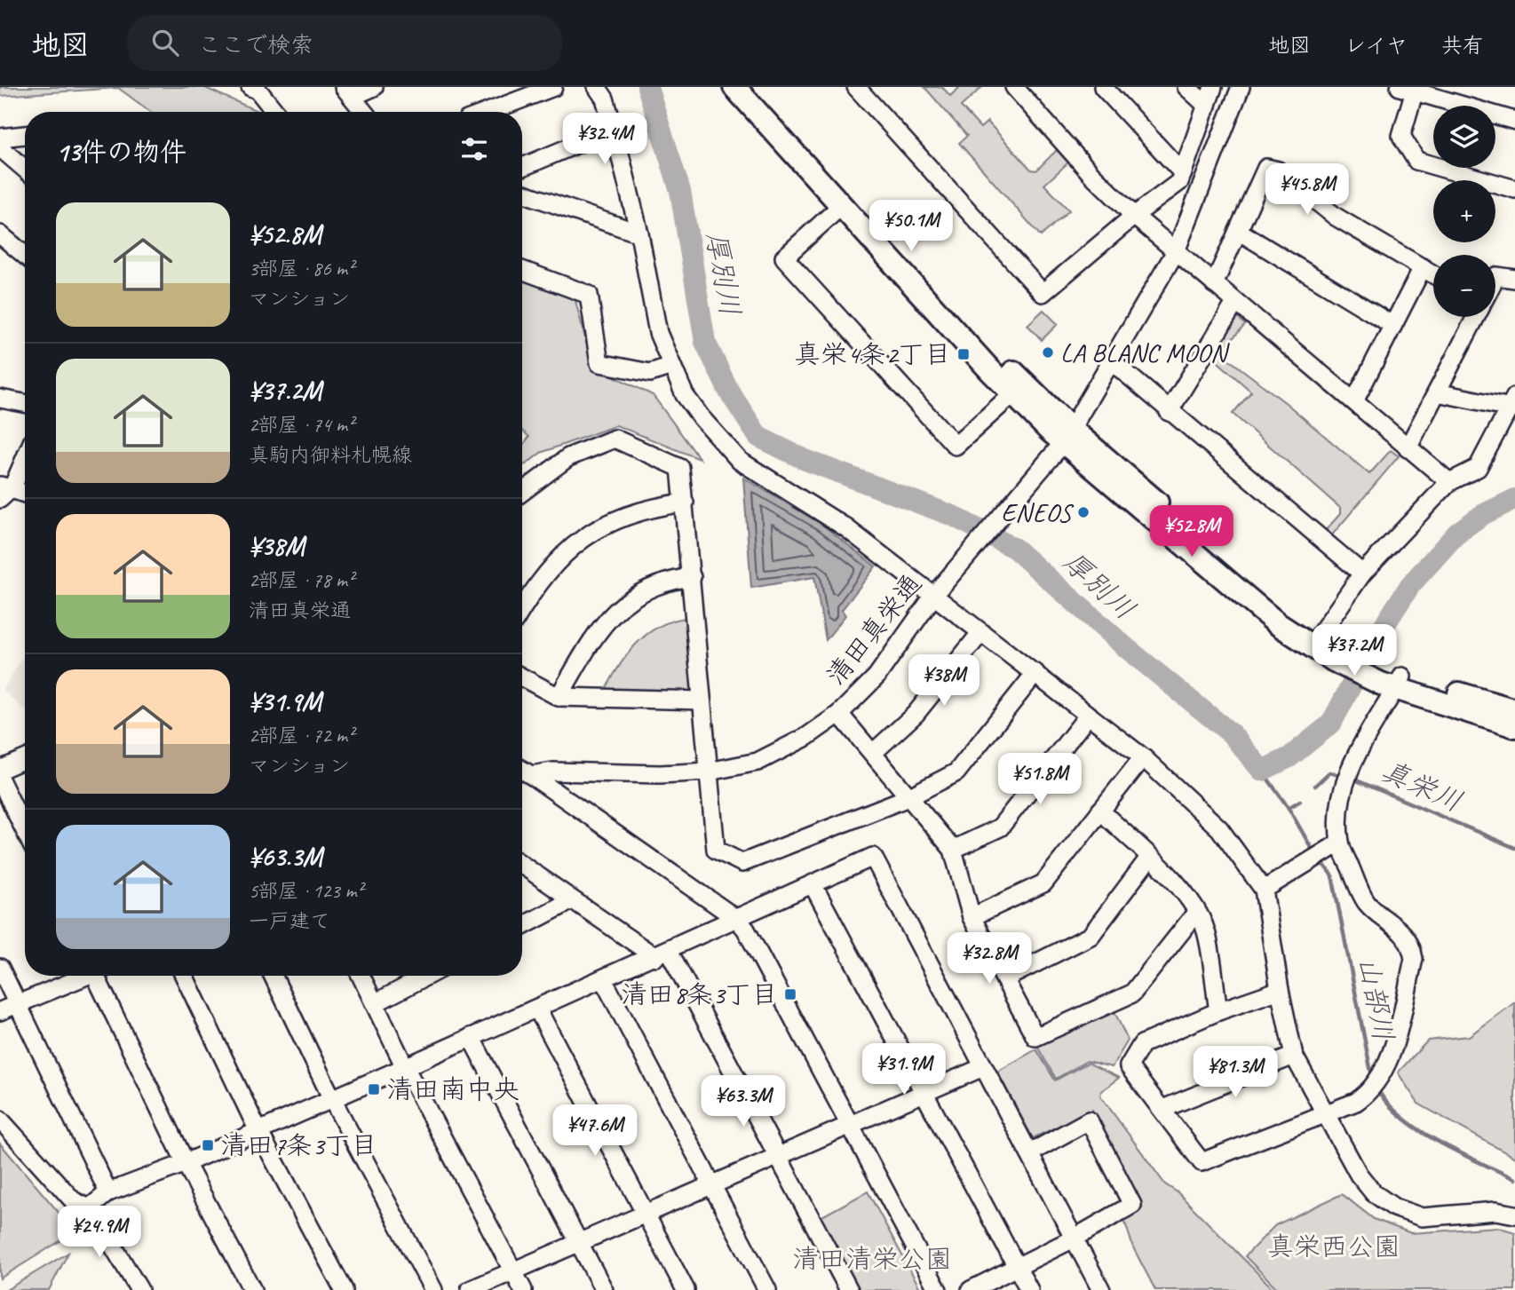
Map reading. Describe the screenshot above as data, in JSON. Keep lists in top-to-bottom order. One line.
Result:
{"streets":{"street":["清田真栄通"]},"water":["厚別川","真栄川","山部川"],"parks":["真栄西公園","清田清栄公園"],"places":{"other":["LA BLANC MOON","ENEOS"],"transit":["真栄4条2丁目","清田8条3丁目","清田南中央","清田7条3丁目"]},"page":{"header":"地図","search":"ここで検索","nav":["地図","レイヤ","共有"],"map_buttons":["+","−"],"heading":"13件の物件","price":["¥32.4M","¥45.8M","¥50.1M","¥52.8M","¥37.2M","¥38M","¥51.8M","¥32.8M","¥31.9M","¥81.3M","¥63.3M","¥47.6M","¥24.9M"],"list":[{"name":"¥52.8M","note":"3部屋 · 86 m² · マンション"},{"name":"¥37.2M","note":"2部屋 · 74 m² · 真駒内御料札幌線"},{"name":"¥38M","note":"2部屋 · 78 m² · 清田真栄通"},{"name":"¥31.9M","note":"2部屋 · 72 m² · マンション"},{"name":"¥63.3M","note":"5部屋 · 123 m² · 一戸建て"}]}}
